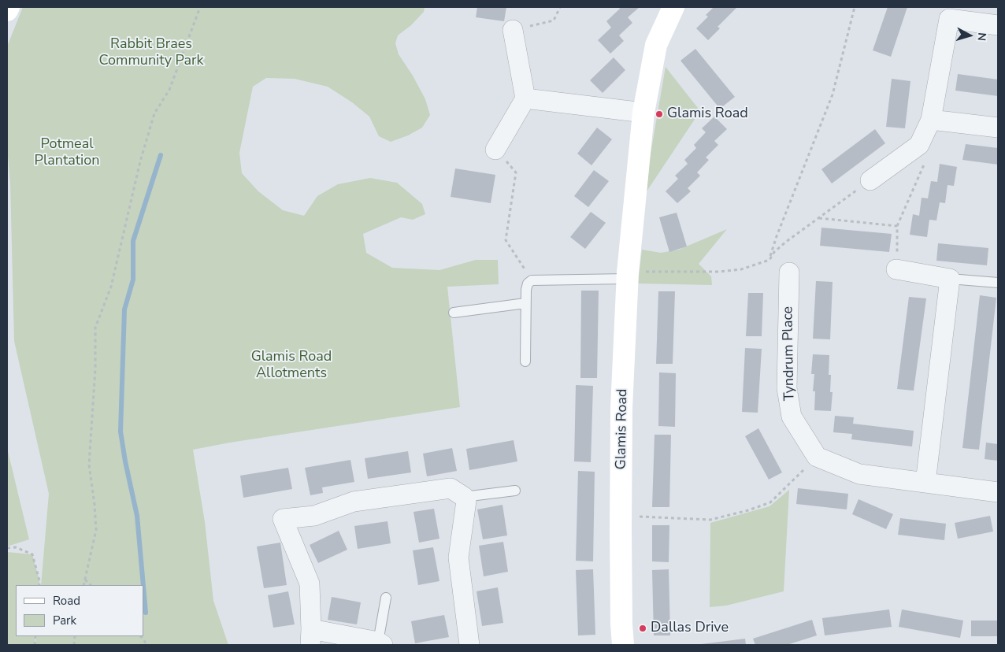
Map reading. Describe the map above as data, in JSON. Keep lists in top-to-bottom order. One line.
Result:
{"streets":{"street":["Tyndrum Place","Glamis Road"]},"parks":["Rabbit Braes Community Park","Potmeal Plantation","Glamis Road Allotments"],"places":["Glamis Road","Dallas Drive"],"legend":["Road","Park"],"north":"right"}
